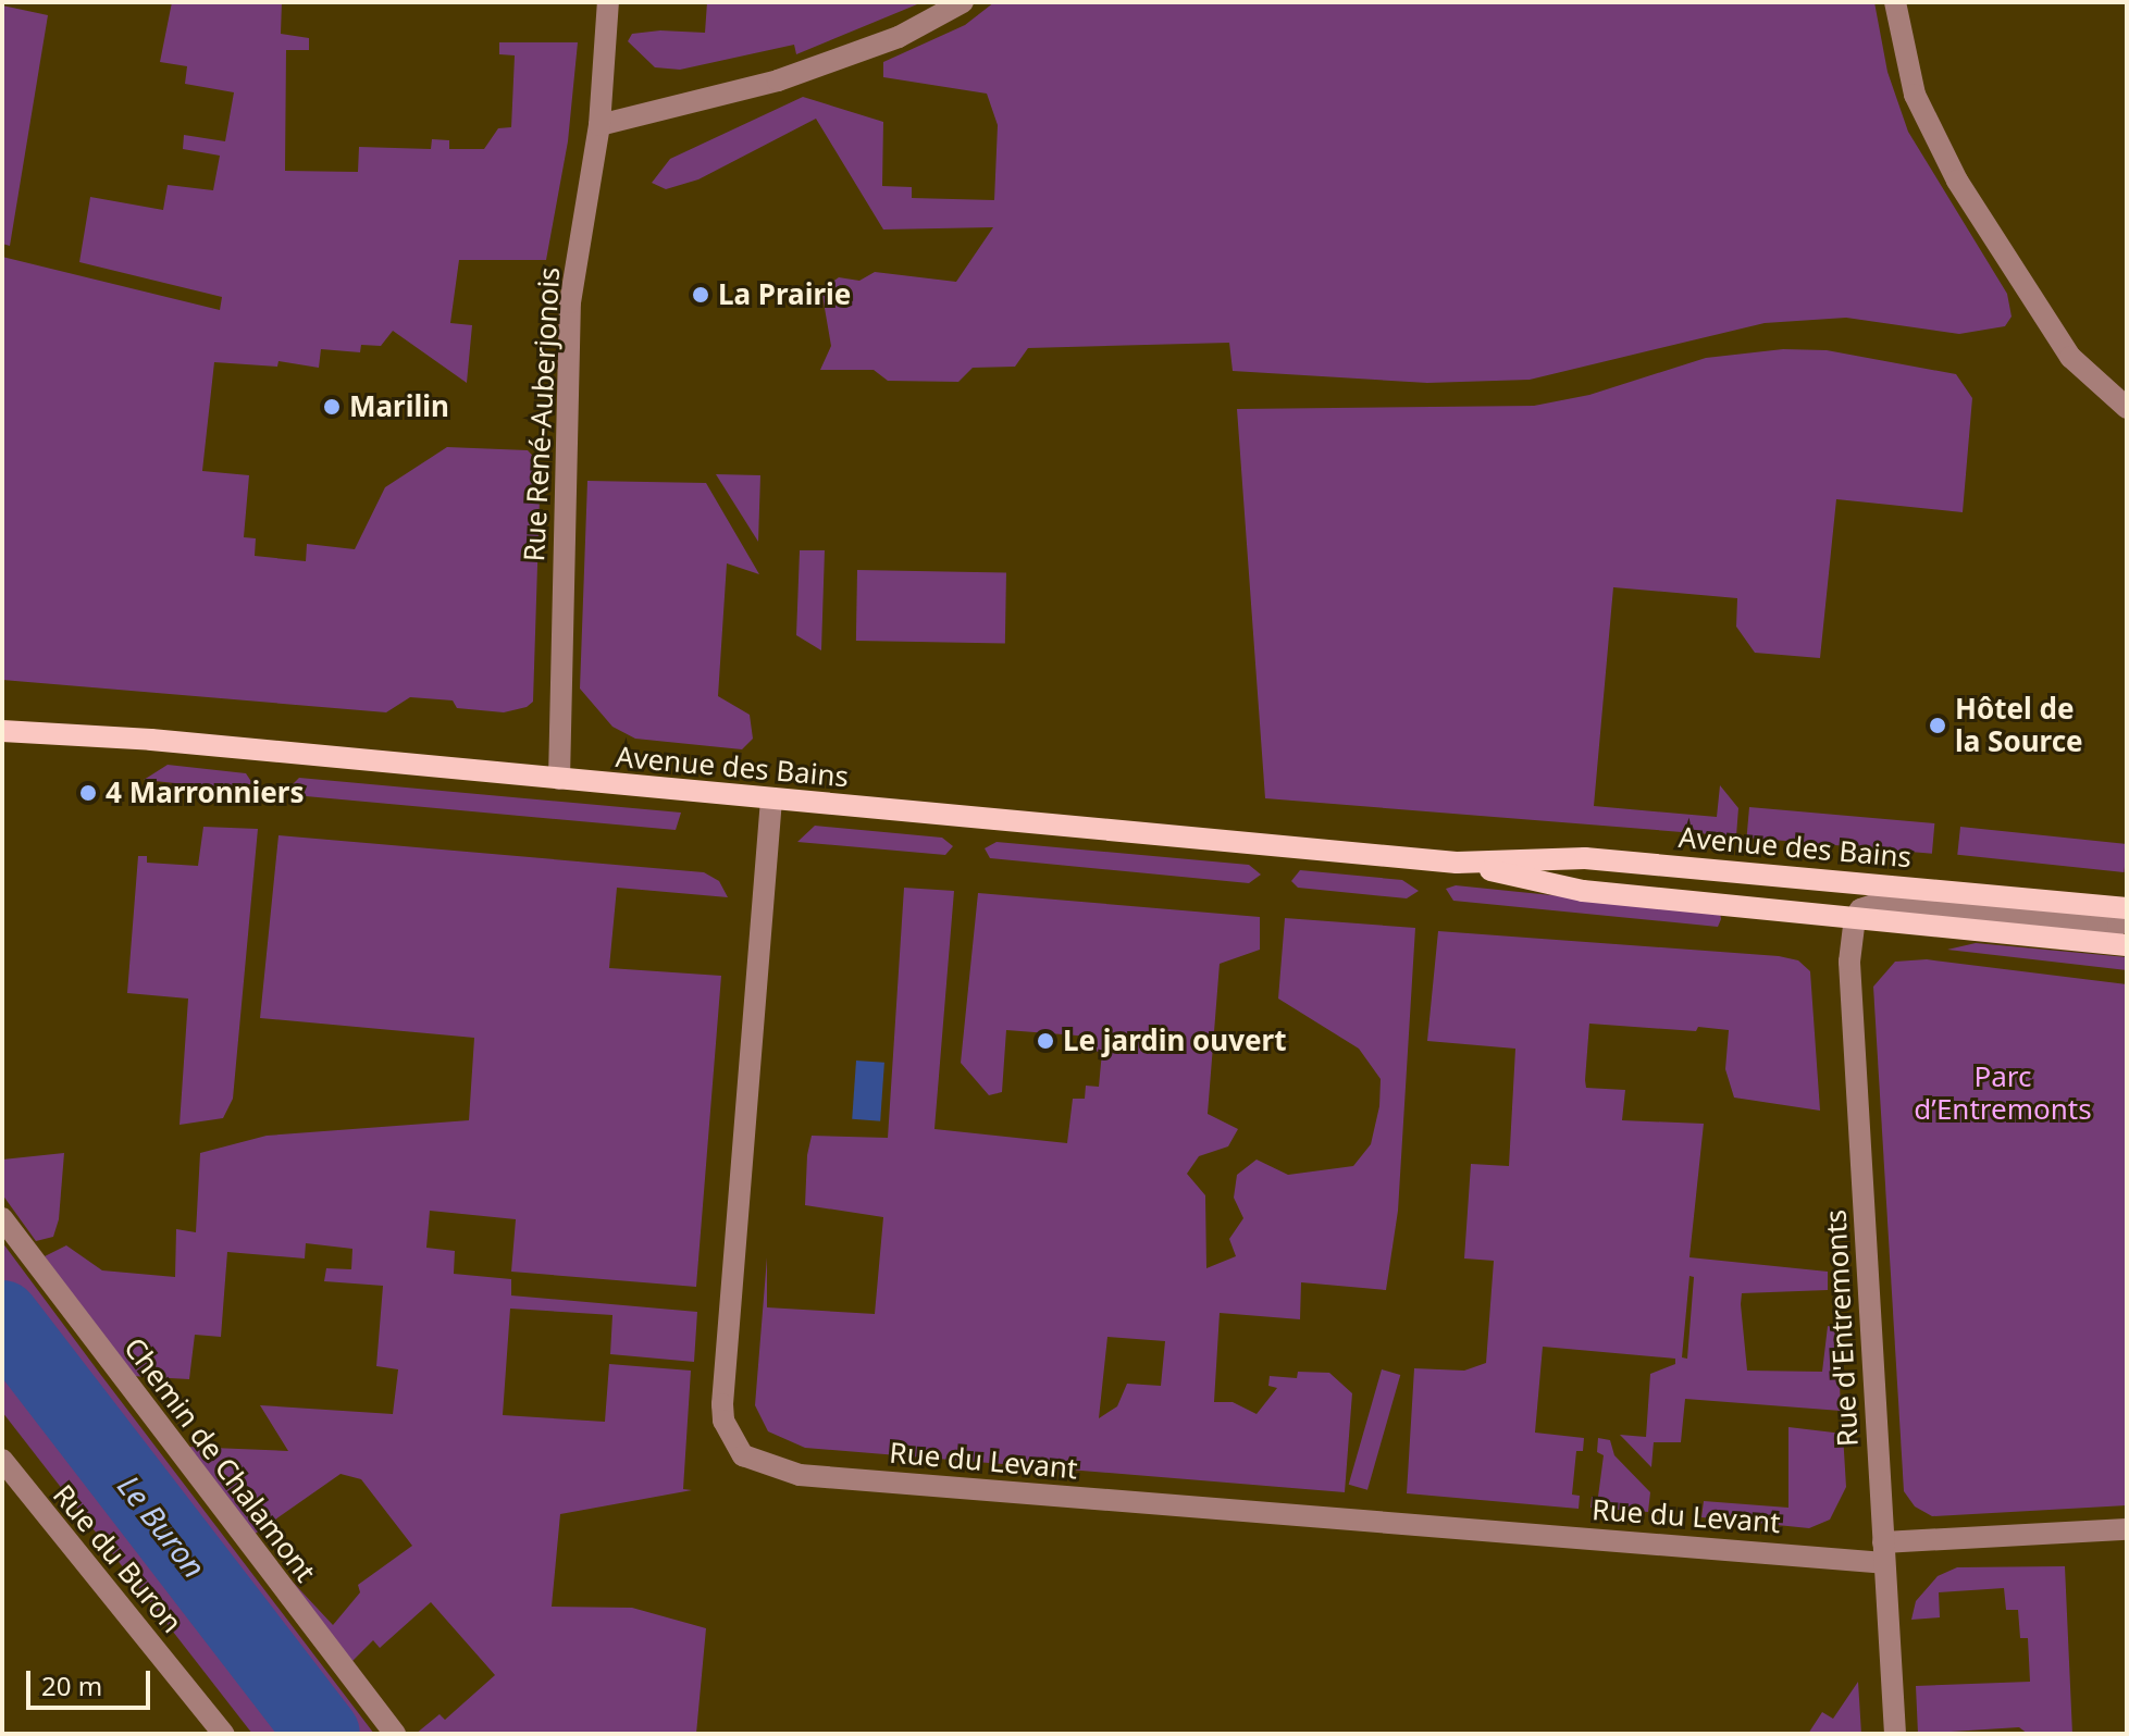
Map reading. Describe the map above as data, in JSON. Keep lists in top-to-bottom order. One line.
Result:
{"streets":{"main road":["Avenue des Bains"],"street":["Rue René-Auberjonois","Rue d'Entremonts","Chemin de Chalamont","Rue du Levant","Rue du Buron"]},"crossings":[["Rue René-Auberjonois","Avenue des Bains"],["Avenue des Bains","Rue d'Entremonts"],["Avenue des Bains","Rue du Levant"],["Rue d'Entremonts","Rue du Levant"]],"water":["Le Buron"],"parks":["Parc d’Entremonts"],"places":["La Prairie","Marilin","Hôtel de la Source","4 Marronniers","Le jardin ouvert"],"scale_bar":"20 m"}
